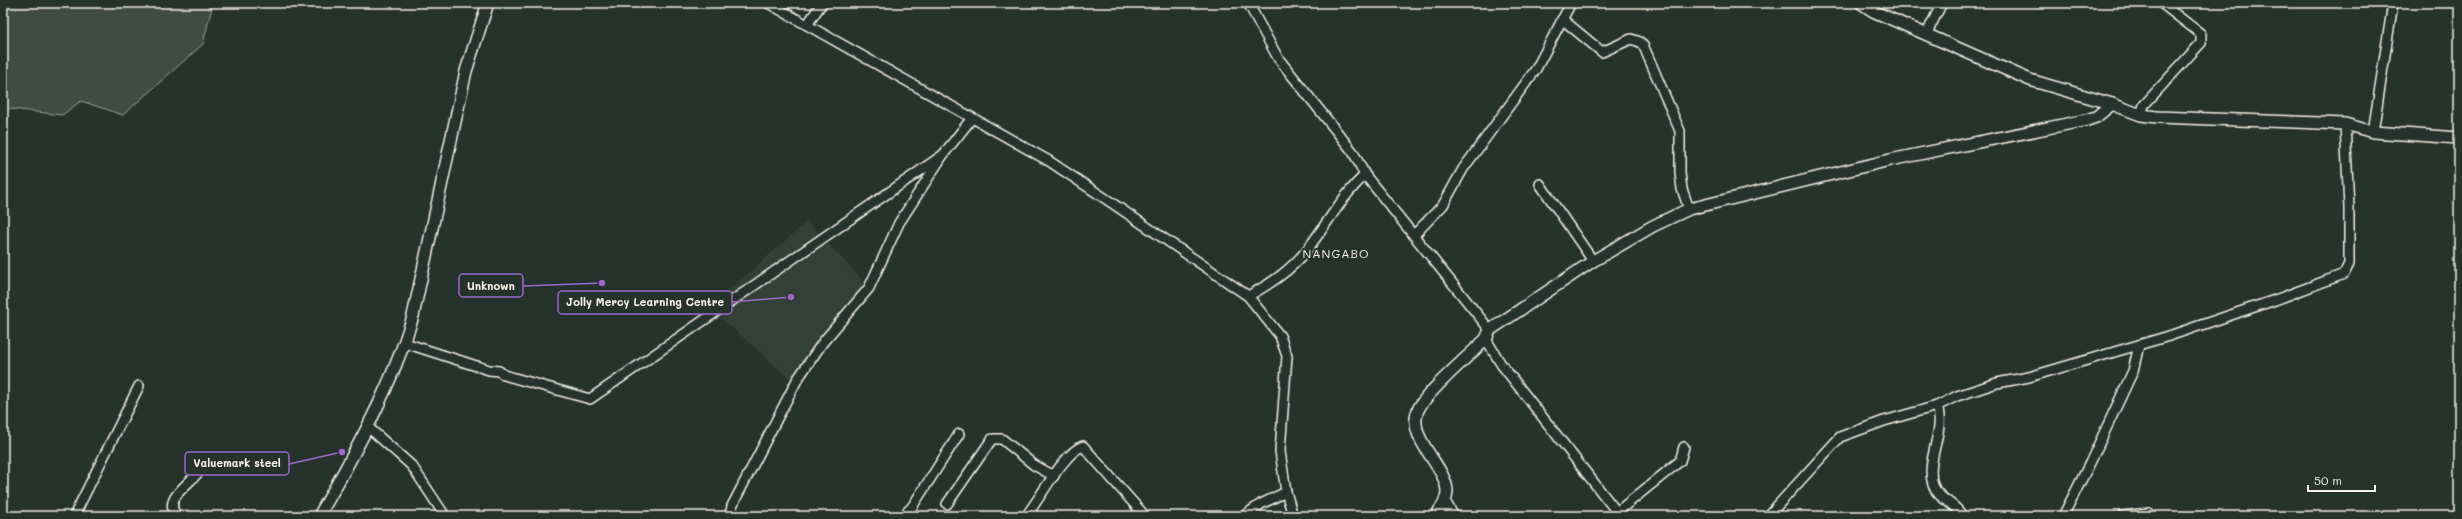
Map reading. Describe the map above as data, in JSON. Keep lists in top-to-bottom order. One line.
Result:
{"districts":["NANGABO"],"places":["Unknown","Jolly Mercy Learning Centre","Valuemark steel"],"scale_bar":"50 m"}
